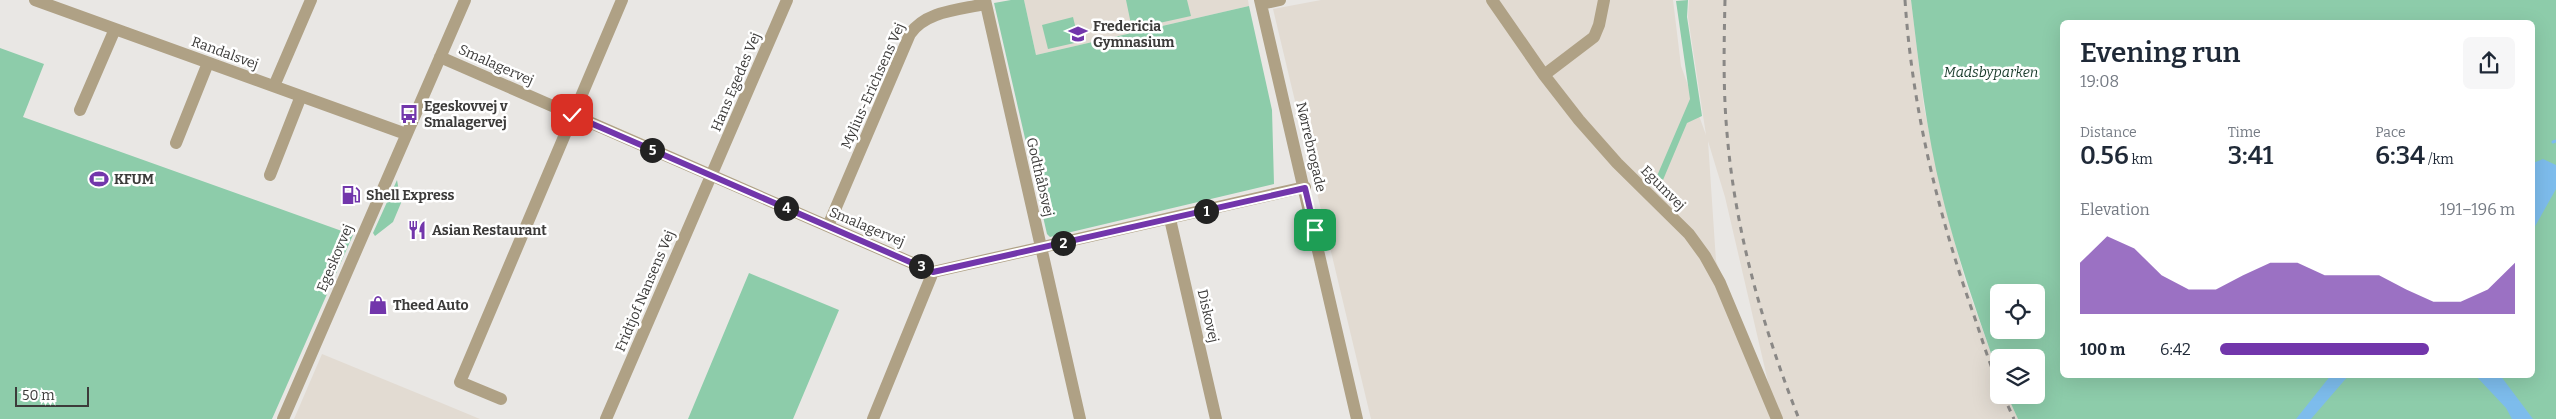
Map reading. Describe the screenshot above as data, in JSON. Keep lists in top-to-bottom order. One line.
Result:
{"streets":{"street":["Randalsvej","Smalagervej","Hans Egedes Vej","Mylius-Erichsens Vej","Nørrebrogade","Godthåbsvej","Egumvej","Egeskovvej","Fridtjof Nansens Vej","Diskovej"]},"crossings":[["Randalsvej","Egeskovvej"],["Smalagervej","Hans Egedes Vej"],["Smalagervej","Mylius-Erichsens Vej"],["Smalagervej","Egeskovvej"],["Smalagervej","Fridtjof Nansens Vej"],["Hans Egedes Vej","Fridtjof Nansens Vej"],["Mylius-Erichsens Vej","Godthåbsvej"]],"parks":["Madsbyparken"],"places":{"school or university":["Fredericia Gymnasium"],"bus stop":["Egeskovvej v Smalagervej"],"sports":["KFUM"],"fuel station":["Shell Express"],"restaurant":["Asian Restaurant"],"shop":["Theed Auto"]},"scale_bar":"50 m","page":{"heading":["Evening run","19:08"],"stats":[["Distance","0.56 km"],["Time","3:41"],["Pace","6:34 /km"]],"pins":["5","4","1","2","3"],"chart":["Elevation","191–196 m"],"list":[{"name":"100 m","note":"6:42"}],"scale":"50 m"}}
